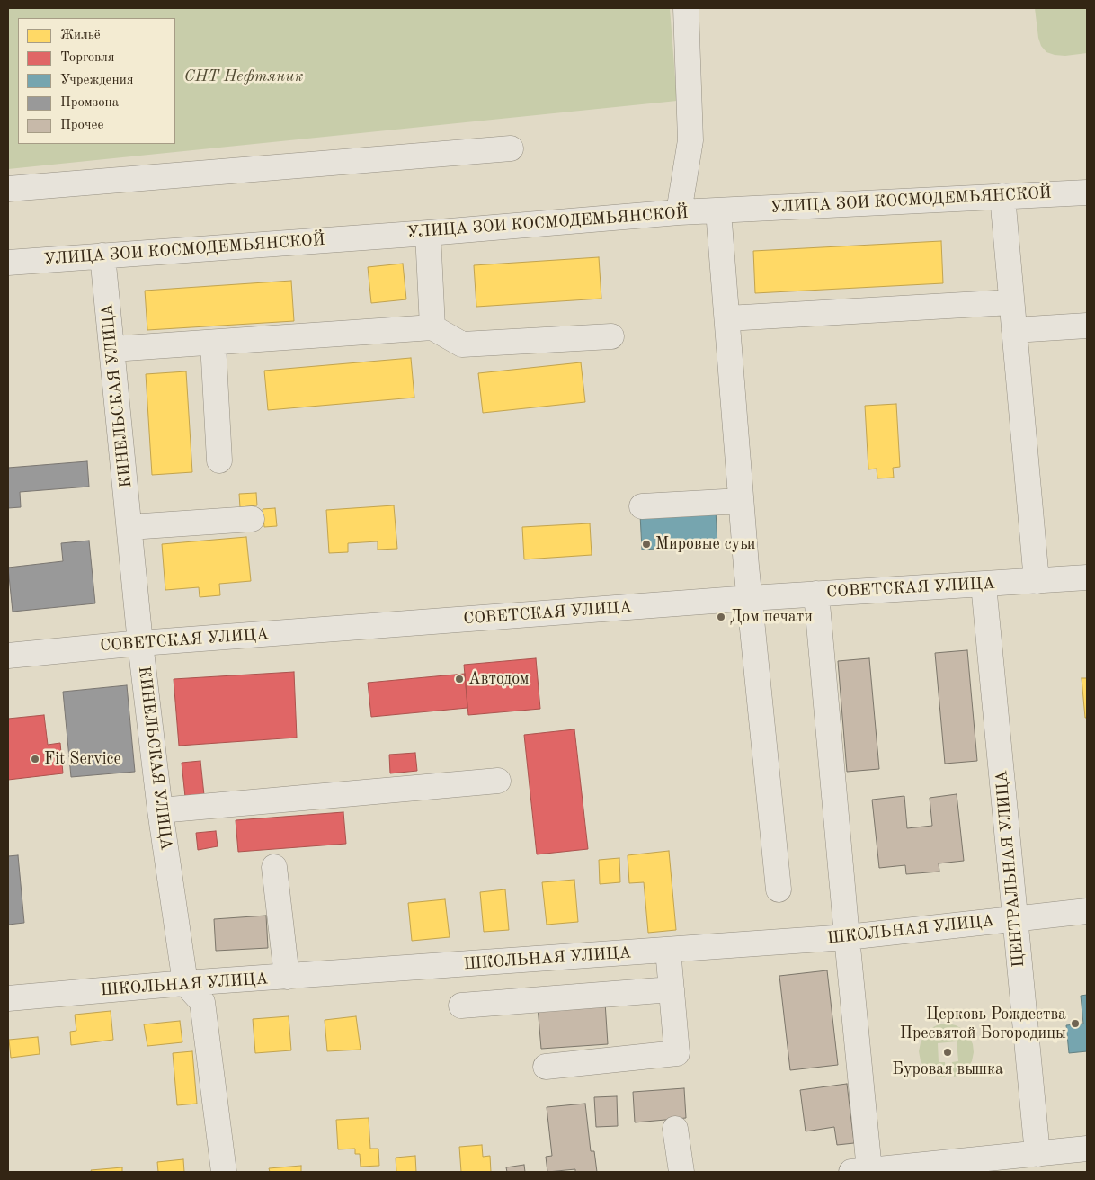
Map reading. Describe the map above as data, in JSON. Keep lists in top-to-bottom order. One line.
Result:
{"streets":{"street":["УЛИЦА ЗОИ КОСМОДЕМЬЯНСКОЙ","КИНЕЛЬСКАЯ УЛИЦА","СОВЕТСКАЯ УЛИЦА","ЦЕНТРАЛЬНАЯ УЛИЦА","ШКОЛЬНАЯ УЛИЦА"]},"crossings":[["УЛИЦА ЗОИ КОСМОДЕМЬЯНСКОЙ","КИНЕЛЬСКАЯ УЛИЦА"],["КИНЕЛЬСКАЯ УЛИЦА","СОВЕТСКАЯ УЛИЦА"],["КИНЕЛЬСКАЯ УЛИЦА","ШКОЛЬНАЯ УЛИЦА"],["СОВЕТСКАЯ УЛИЦА","ЦЕНТРАЛЬНАЯ УЛИЦА"],["ЦЕНТРАЛЬНАЯ УЛИЦА","ШКОЛЬНАЯ УЛИЦА"]],"parks":["СНТ Нефтяник"],"places":["Мировые суьи","Дом печати","Автодом","Fit Service","Церковь Рождества Пресвятой Богородицы","Буровая вышка"],"legend":["Жильё","Торговля","Учреждения","Промзона","Прочее"]}
